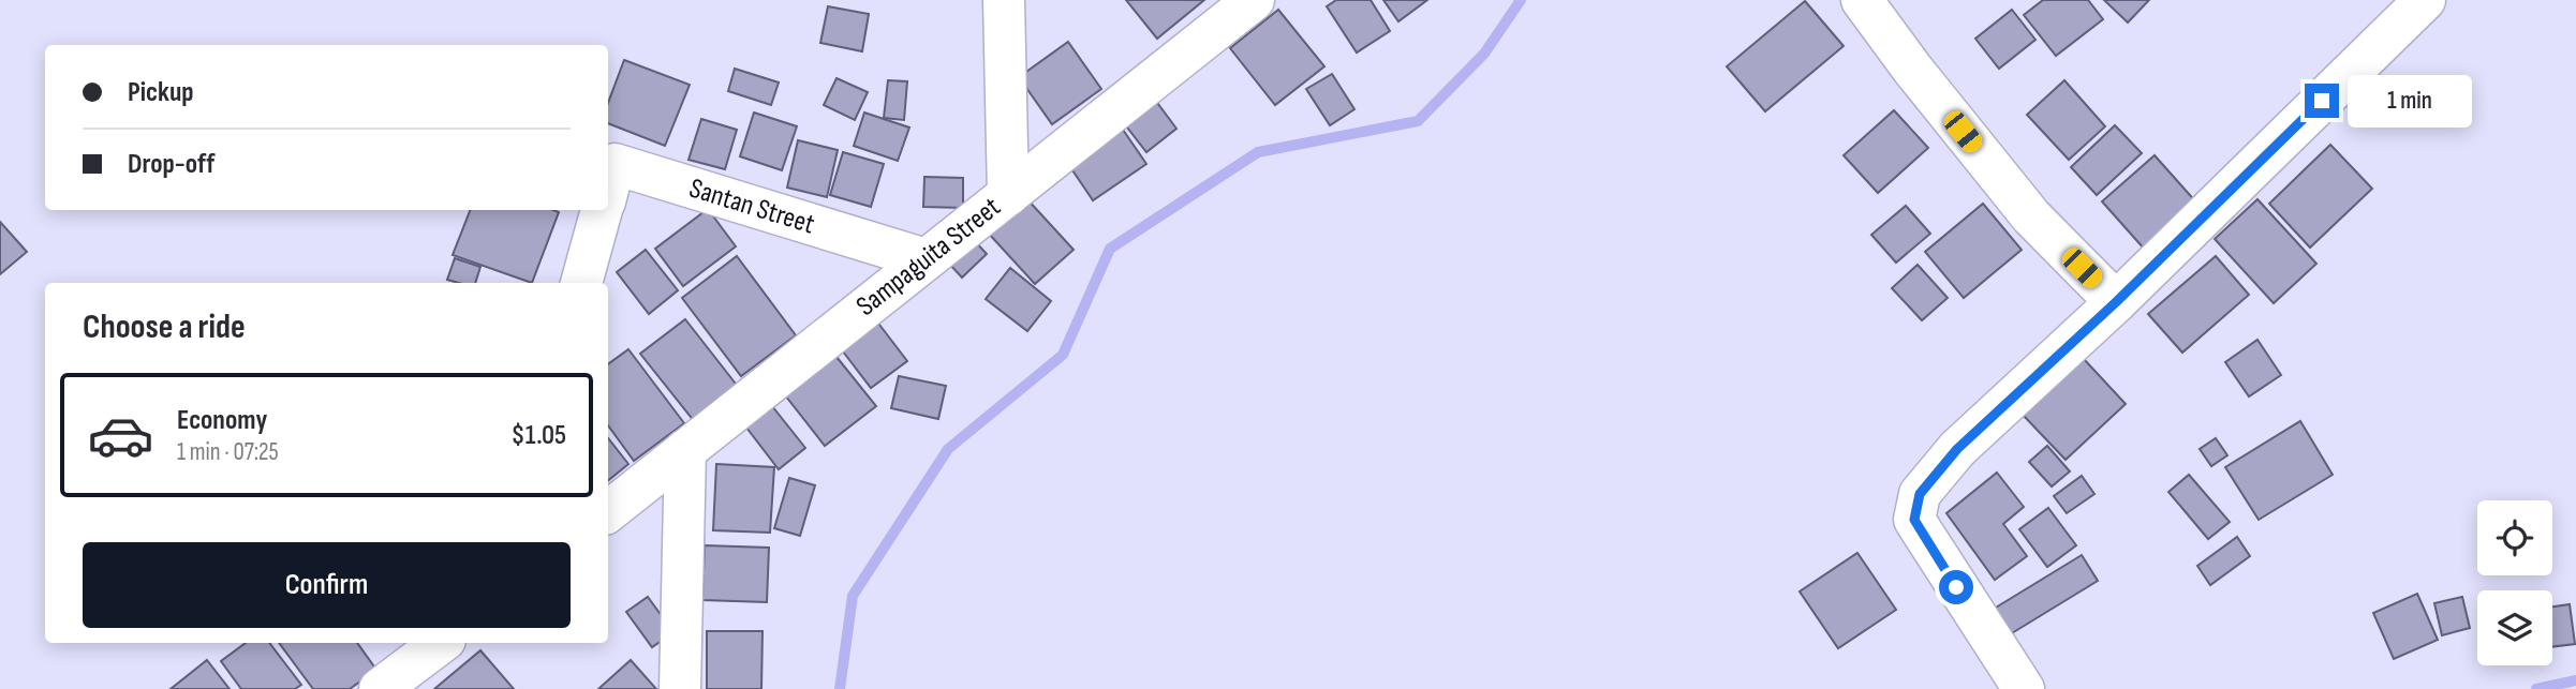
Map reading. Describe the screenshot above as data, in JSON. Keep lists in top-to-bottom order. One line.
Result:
{"streets":{"street":["Santan Street","Sampaguita Street"]},"crossings":[["Santan Street","Sampaguita Street"]],"page":{"banner":["Pickup","Drop-off"],"bubble":"1 min","heading":"Choose a ride","list":[{"name":"Economy","note":"1 min · 07:25","value":"$1.05"}],"buttons":"Confirm"}}
